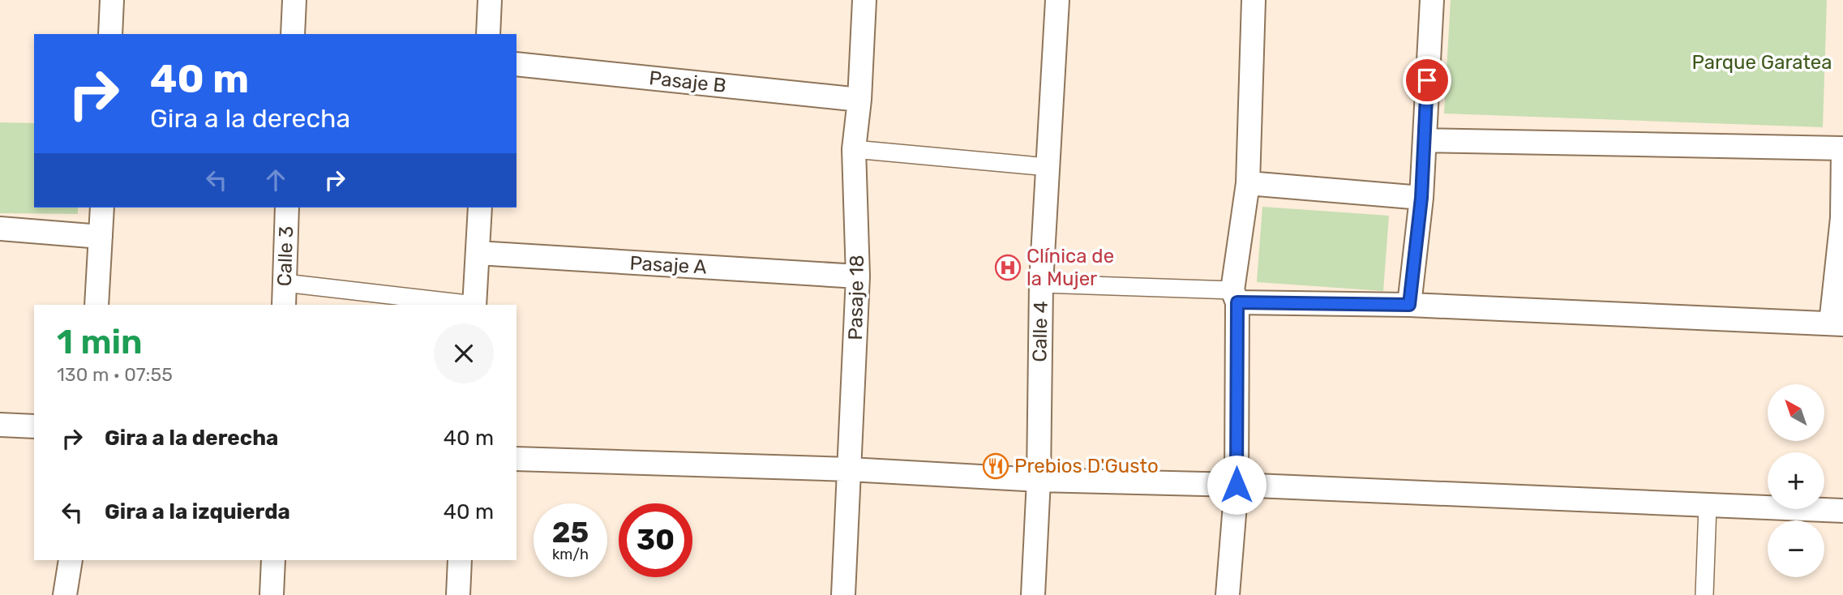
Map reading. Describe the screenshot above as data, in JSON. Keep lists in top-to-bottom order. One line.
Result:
{"streets":{"street":["Pasaje B","Calle 3","Pasaje A","Pasaje 18","Calle 4"]},"crossings":[["Pasaje B","Pasaje 18"],["Pasaje A","Pasaje 18"]],"parks":["Parque Garatea"],"places":{"hospital":["Clínica de la Mujer"],"restaurant":["Prebios D'Gusto"]},"north":"top left","page":{"turn":["40 m","Gira a la derecha"],"heading":["1 min","130 m · 07:55"],"map_buttons":["+","−"],"list":[{"name":"Gira a la derecha","value":"40 m"},{"name":"Gira a la izquierda","value":"40 m"}],"speed":"25 km/h","limit":"30"}}
